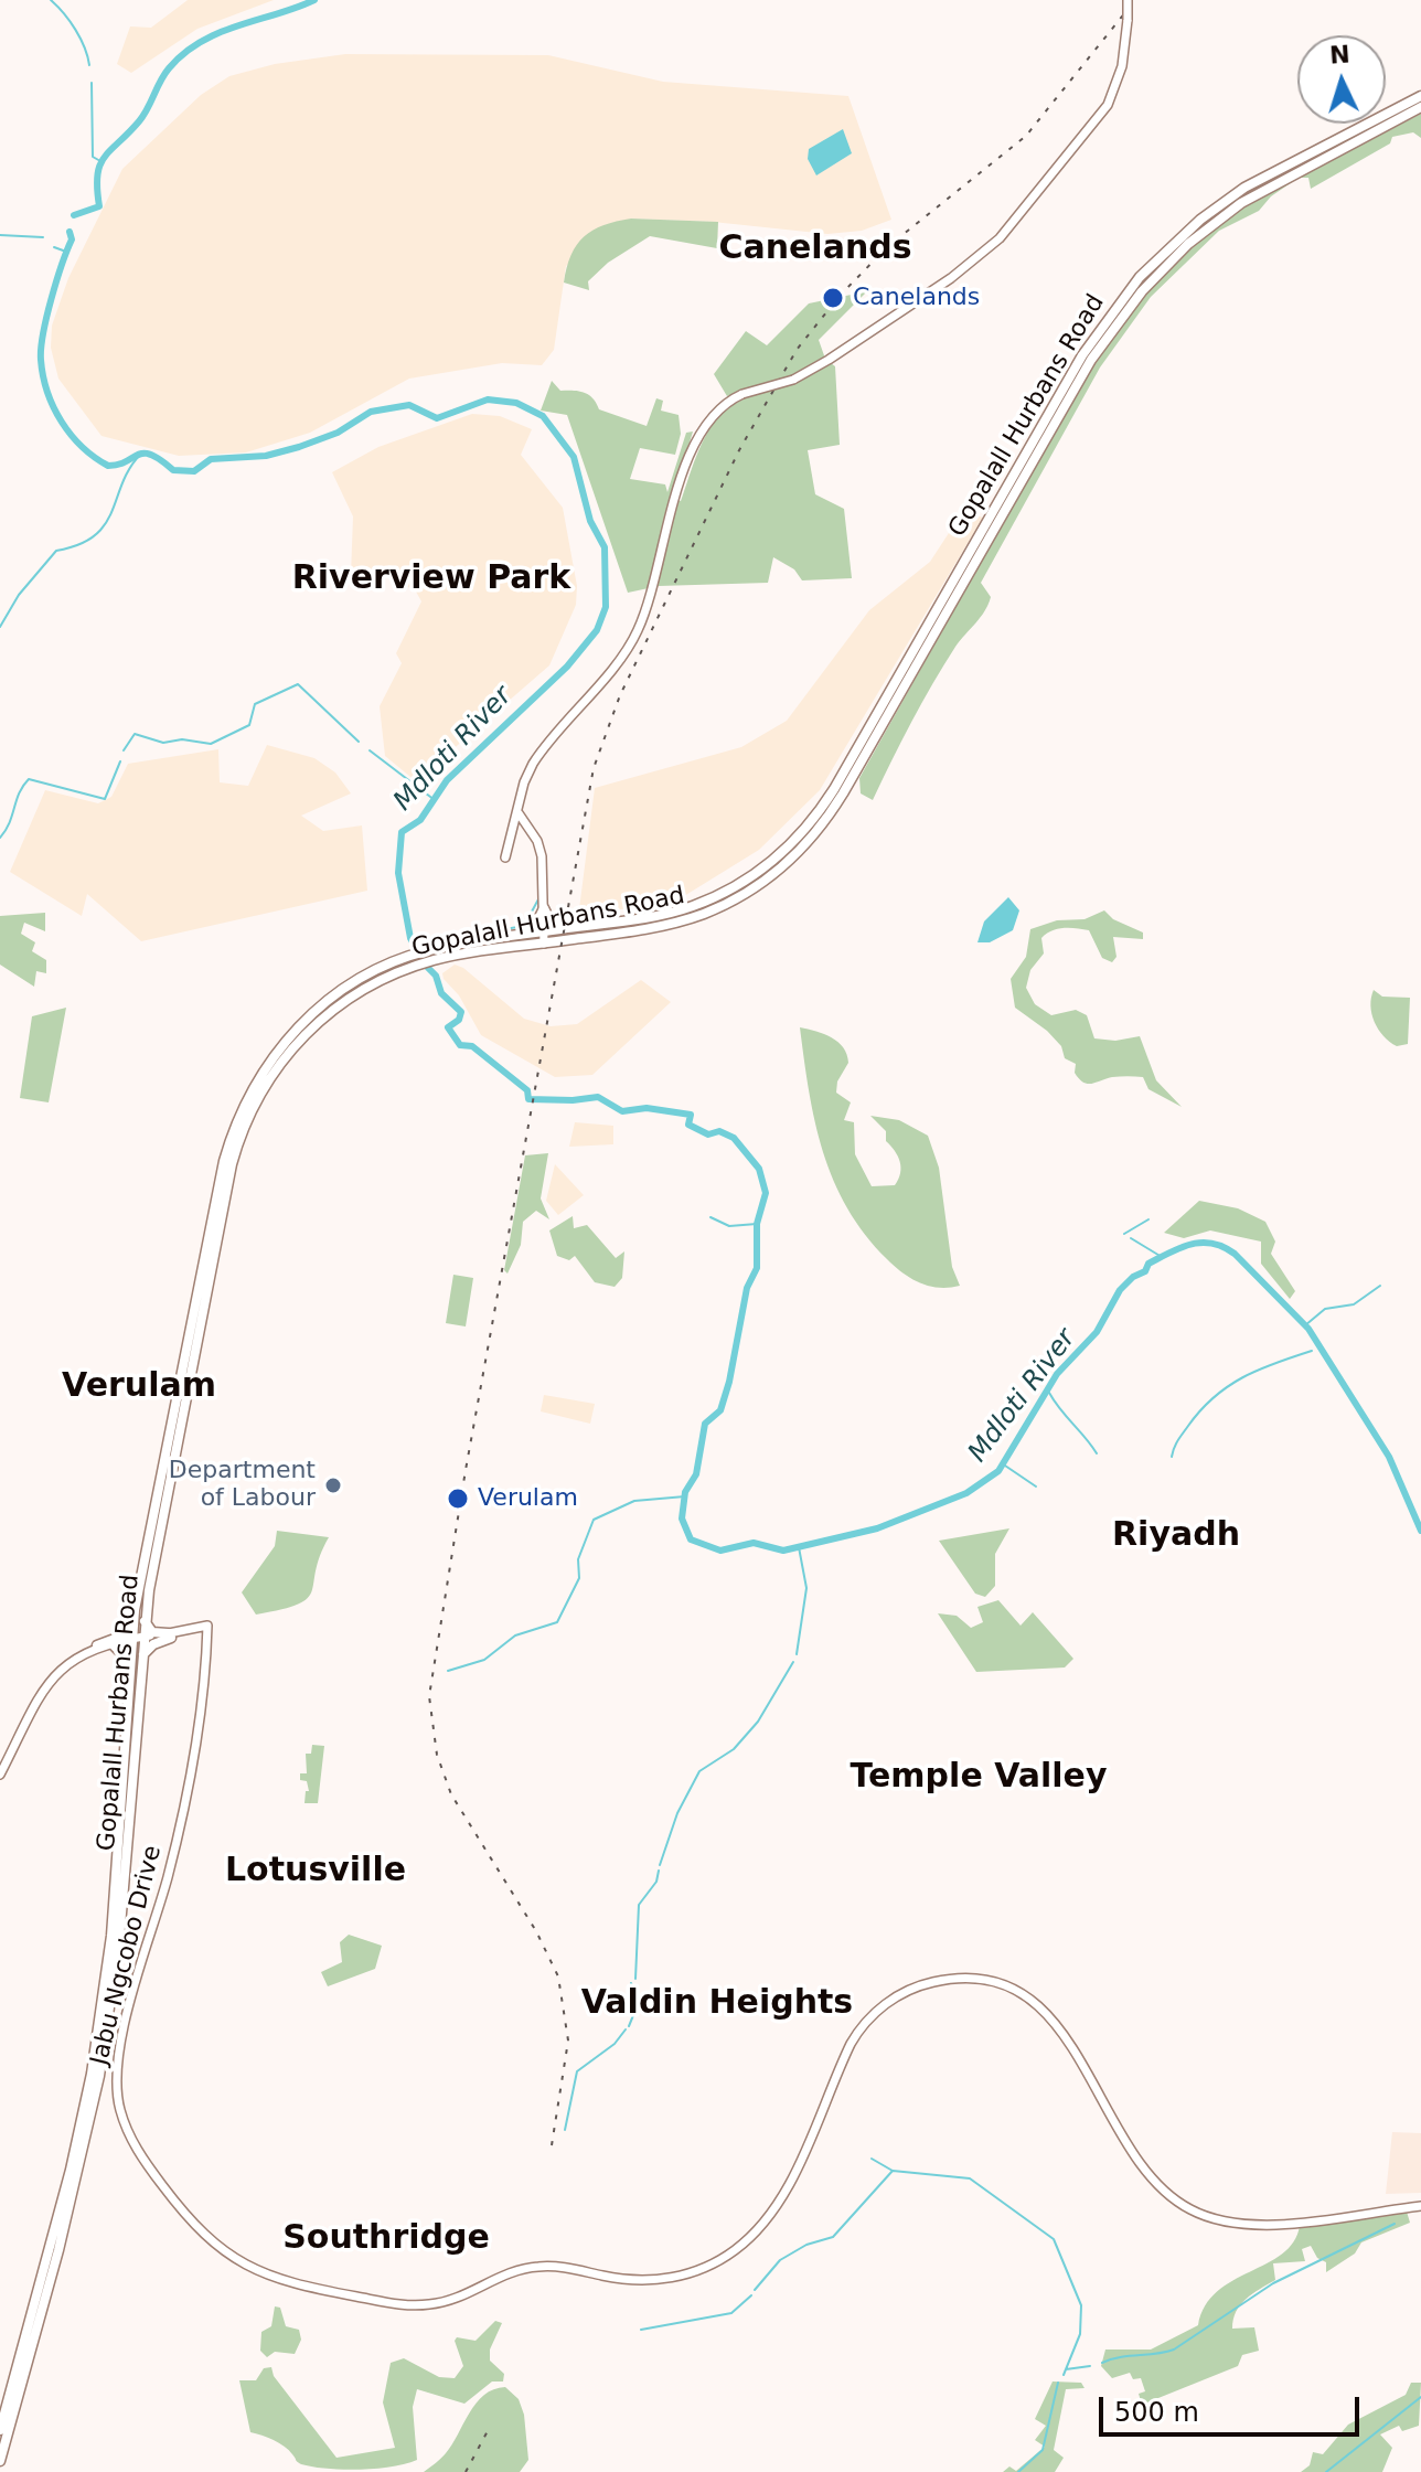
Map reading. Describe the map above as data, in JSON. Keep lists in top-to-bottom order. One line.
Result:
{"streets":{"main road":["Gopalall Hurbans Road","Jabu Ngcobo Drive"]},"districts":["Canelands","Riverview Park","Verulam","Riyadh","Temple Valley","Lotusville","Valdin Heights","Southridge"],"water":["Mdloti River"],"places":["Canelands","Department of Labour","Verulam"],"scale_bar":"500 m","north":"top"}
